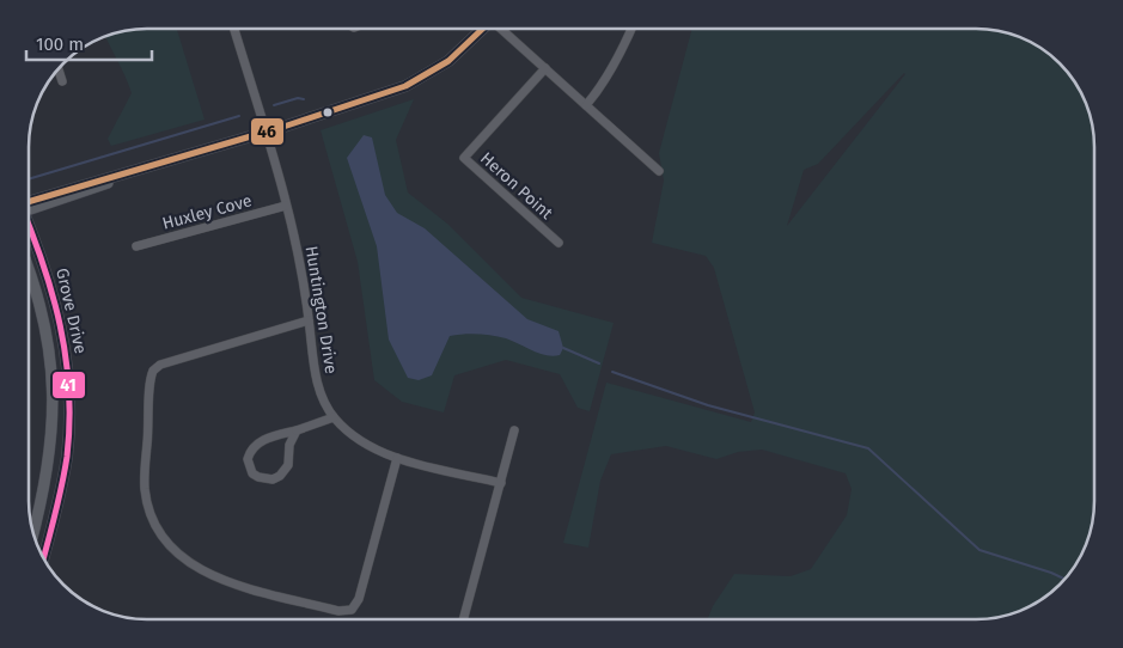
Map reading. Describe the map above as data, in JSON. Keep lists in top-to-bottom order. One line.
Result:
{"streets":{"main road":["Grove Drive"],"street":["Heron Point","Huxley Cove","Huntington Drive"]},"crossings":[["Huxley Cove","Huntington Drive"]],"lines":["transit line 46","transit line 41"],"scale_bar":"100 m"}
